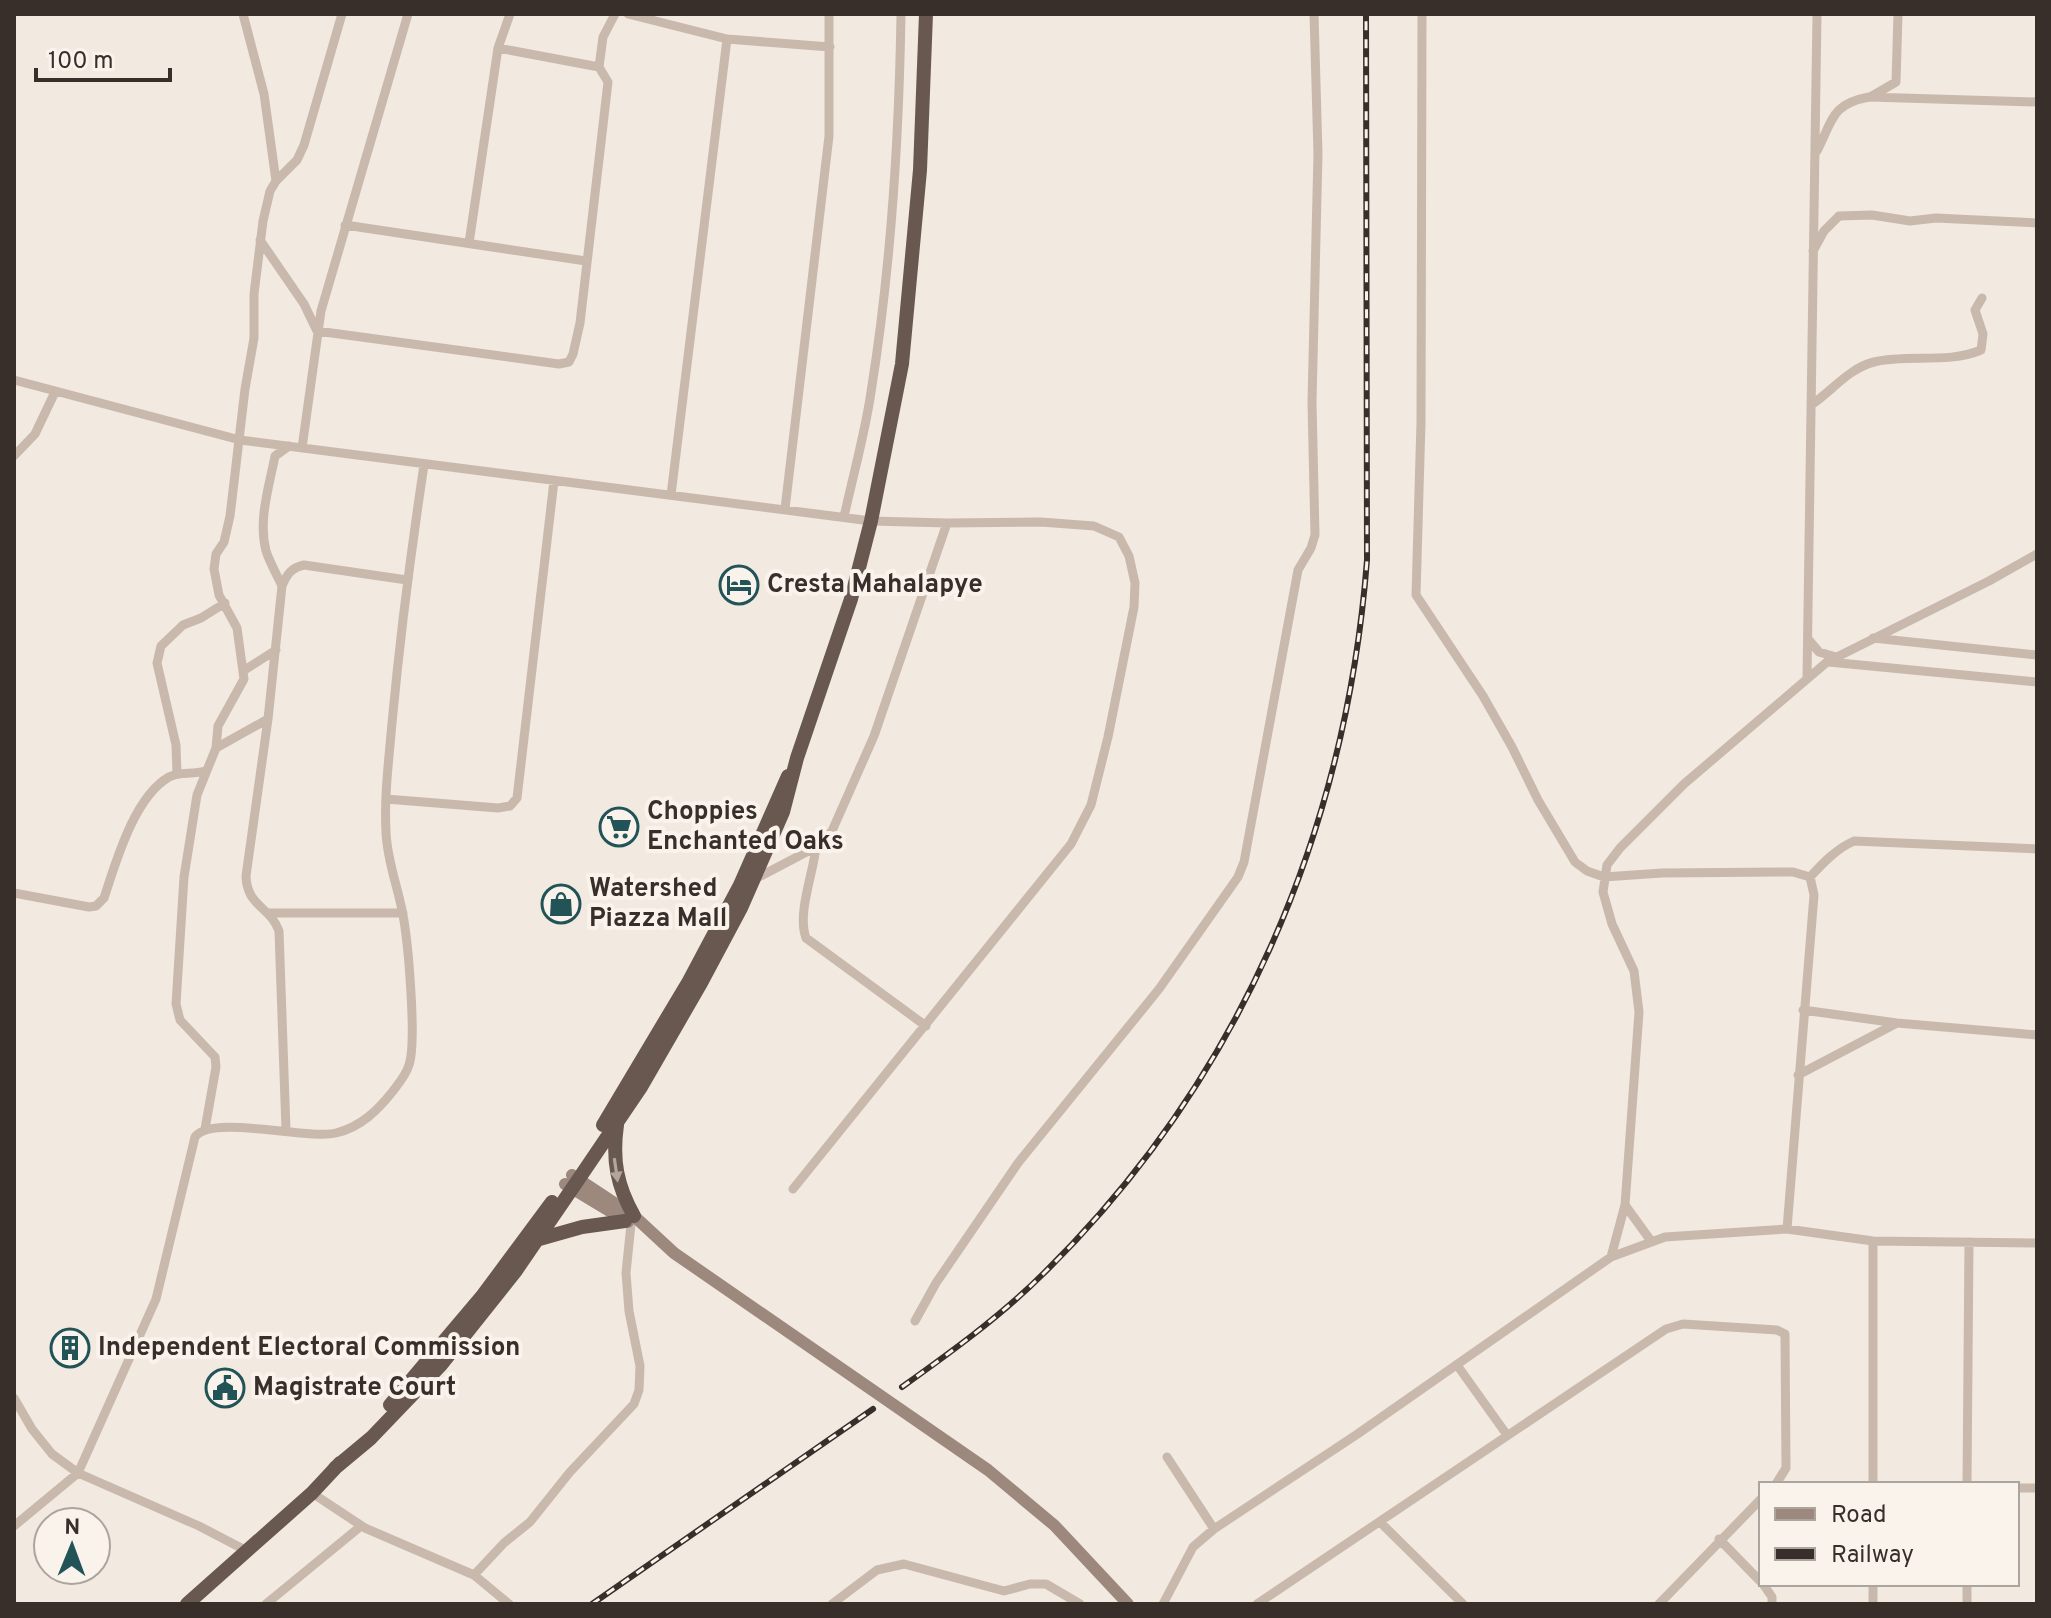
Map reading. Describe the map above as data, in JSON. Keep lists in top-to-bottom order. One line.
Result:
{"places":{"hotel":["Cresta Mahalapye"],"supermarket":["Choppies Enchanted Oaks"],"shop":["Watershed Piazza Mall"],"building":["Independent Electoral Commission"],"public building":["Magistrate Court"]},"legend":["Road","Railway"],"scale_bar":"100 m","north":"top"}
